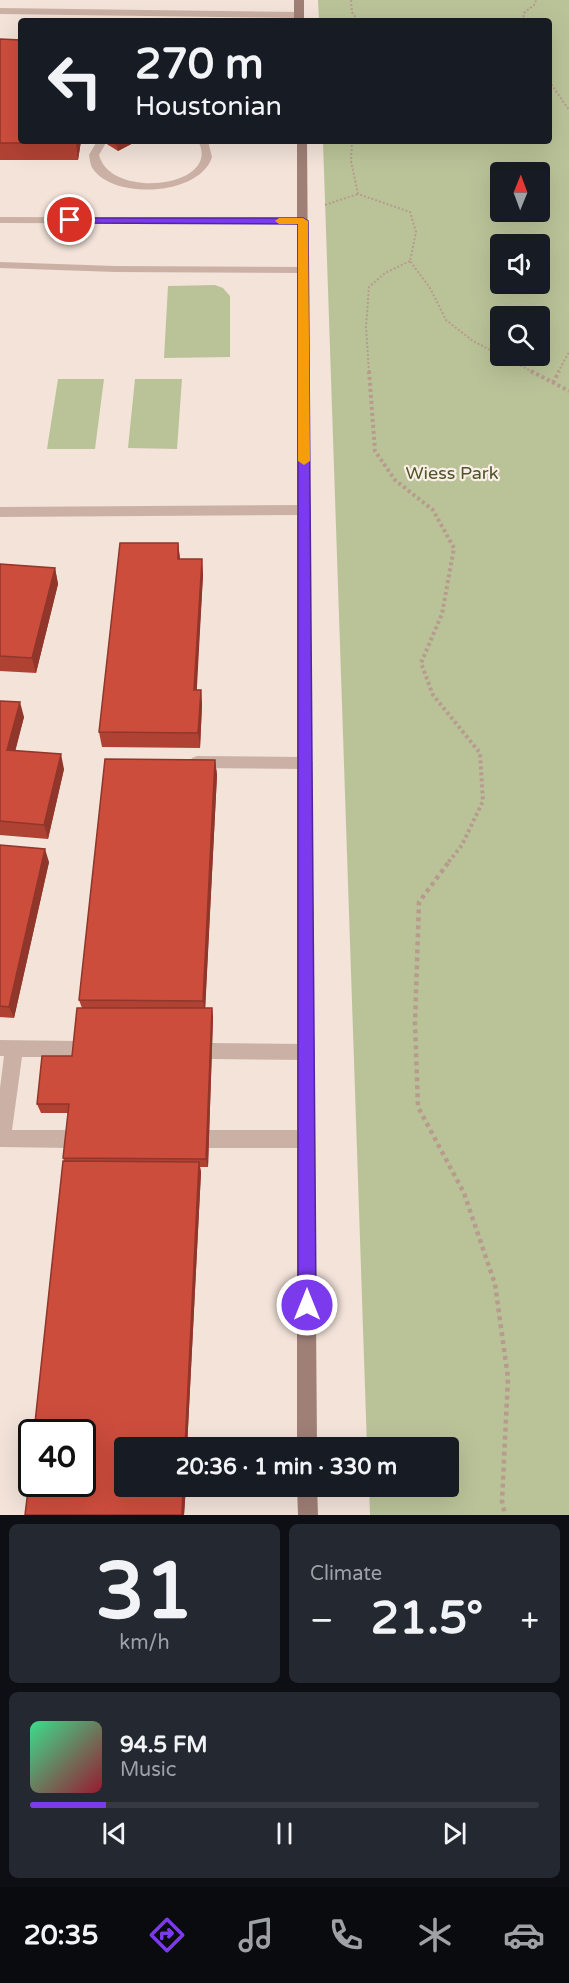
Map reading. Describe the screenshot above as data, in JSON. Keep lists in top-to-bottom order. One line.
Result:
{"parks":["Wiess Park"],"north":"top","page":{"turn":["270 m","Houstonian"],"limit":"40","trip":"20:36 · 1 min · 330 m","tile":[["31","km/h"],"Climate"],"heat":["−","21.5°","+"],"song":["94.5 FM","Music"],"tabs":"20:35"}}
